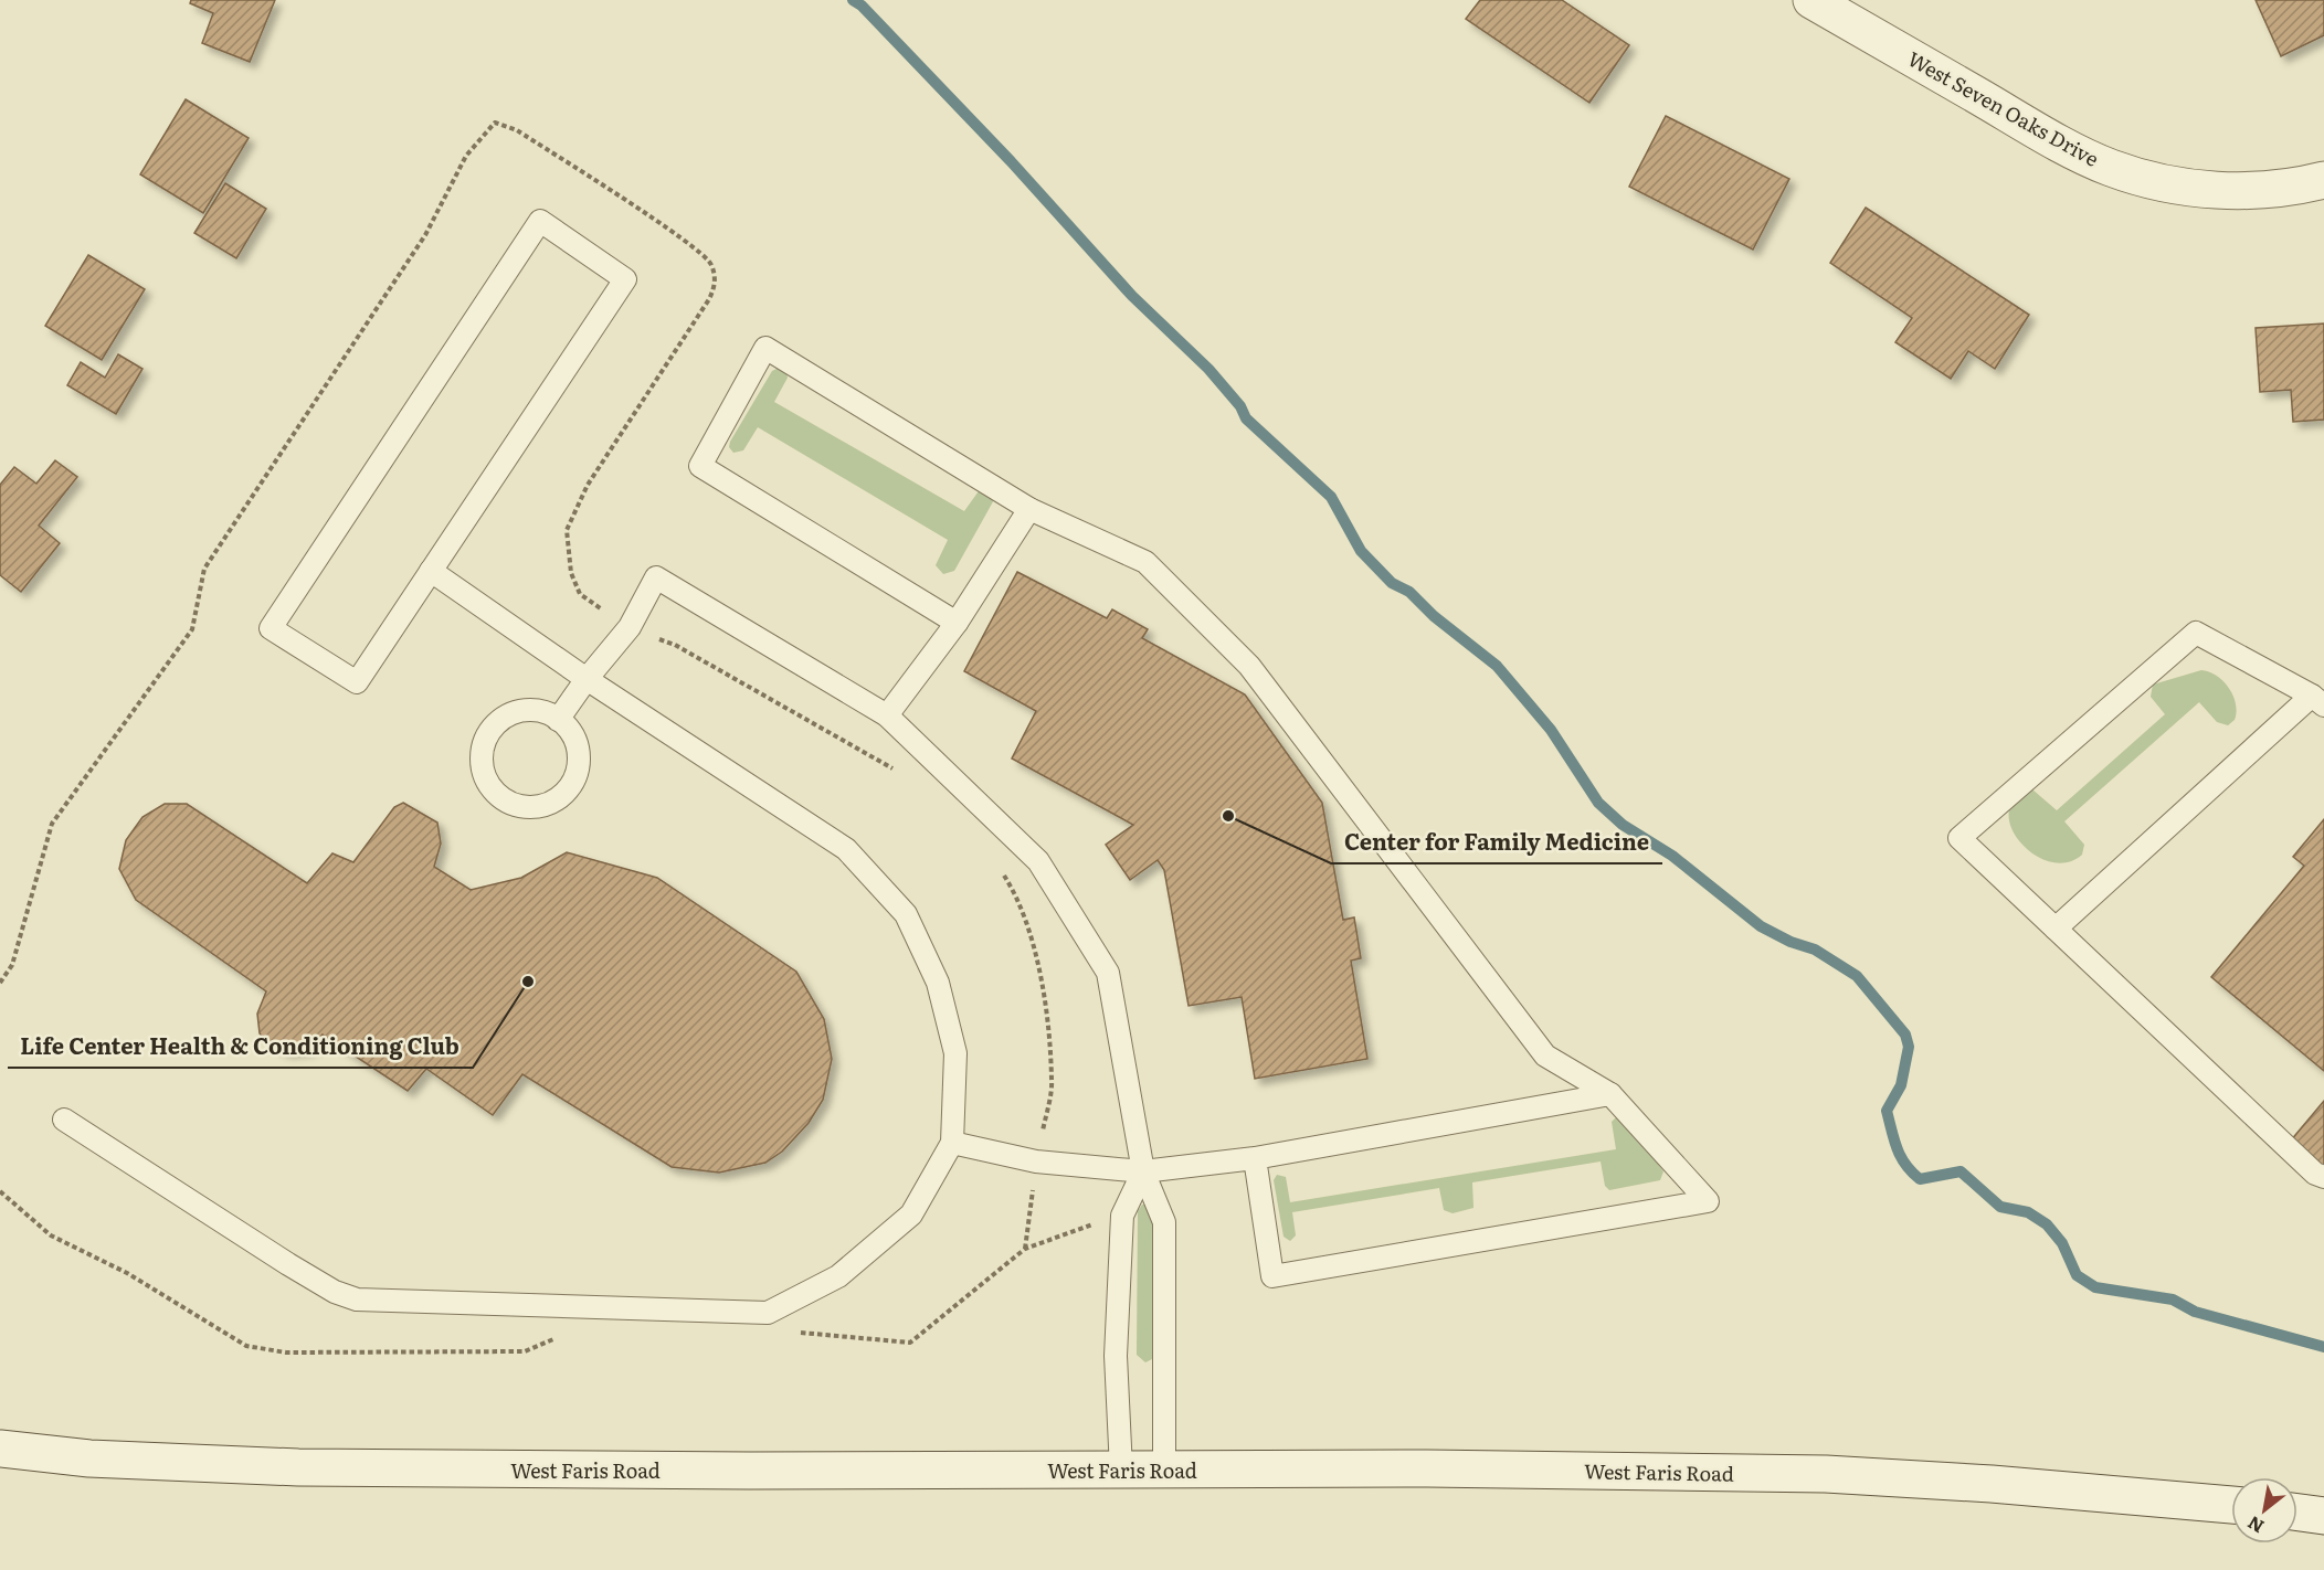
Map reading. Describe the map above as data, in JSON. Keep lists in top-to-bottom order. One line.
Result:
{"streets":{"main road":["West Seven Oaks Drive","West Faris Road"]},"places":["Center for Family Medicine","Life Center Health & Conditioning Club"],"north":"bottom left"}
